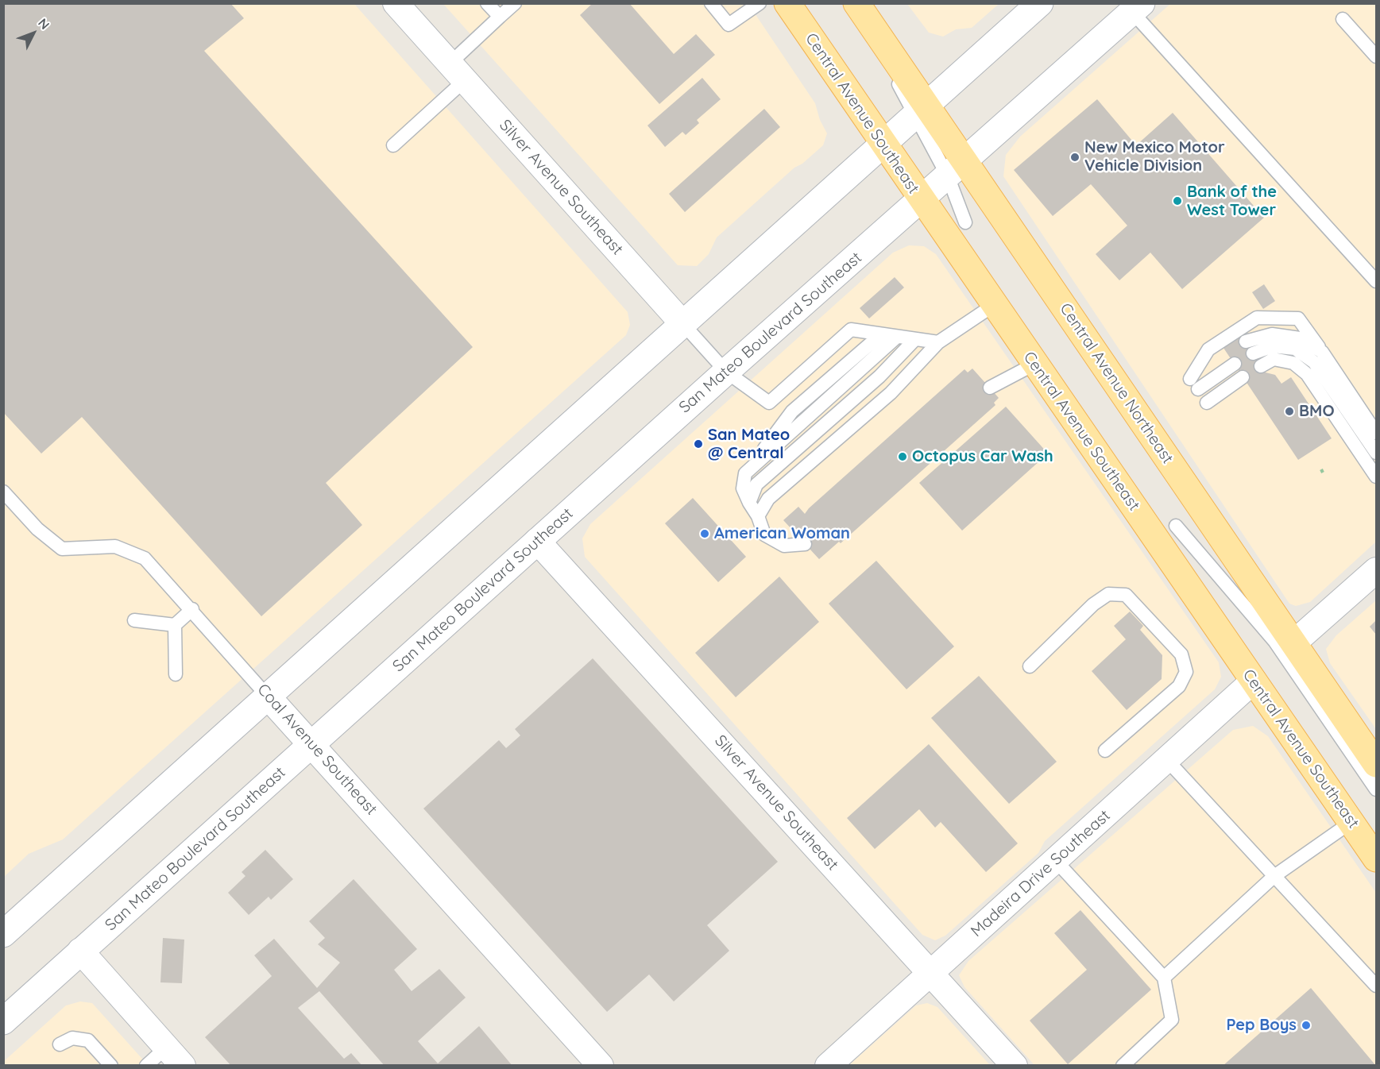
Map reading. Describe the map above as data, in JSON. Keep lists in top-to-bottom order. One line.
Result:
{"streets":{"main road":["Central Avenue Southeast","San Mateo Boulevard Southeast","Central Avenue Northeast"],"street":["Silver Avenue Southeast","Coal Avenue Southeast","Madeira Drive Southeast"]},"crossings":[["Central Avenue Southeast","San Mateo Boulevard Southeast"],["Central Avenue Southeast","Madeira Drive Southeast"],["Silver Avenue Southeast","San Mateo Boulevard Southeast"],["Silver Avenue Southeast","Madeira Drive Southeast"],["San Mateo Boulevard Southeast","Central Avenue Northeast"],["San Mateo Boulevard Southeast","Coal Avenue Southeast"]],"places":["New Mexico Motor Vehicle Division","Bank of the West Tower","BMO","San Mateo @ Central","Octopus Car Wash","American Woman","Pep Boys"],"north":"top right"}
